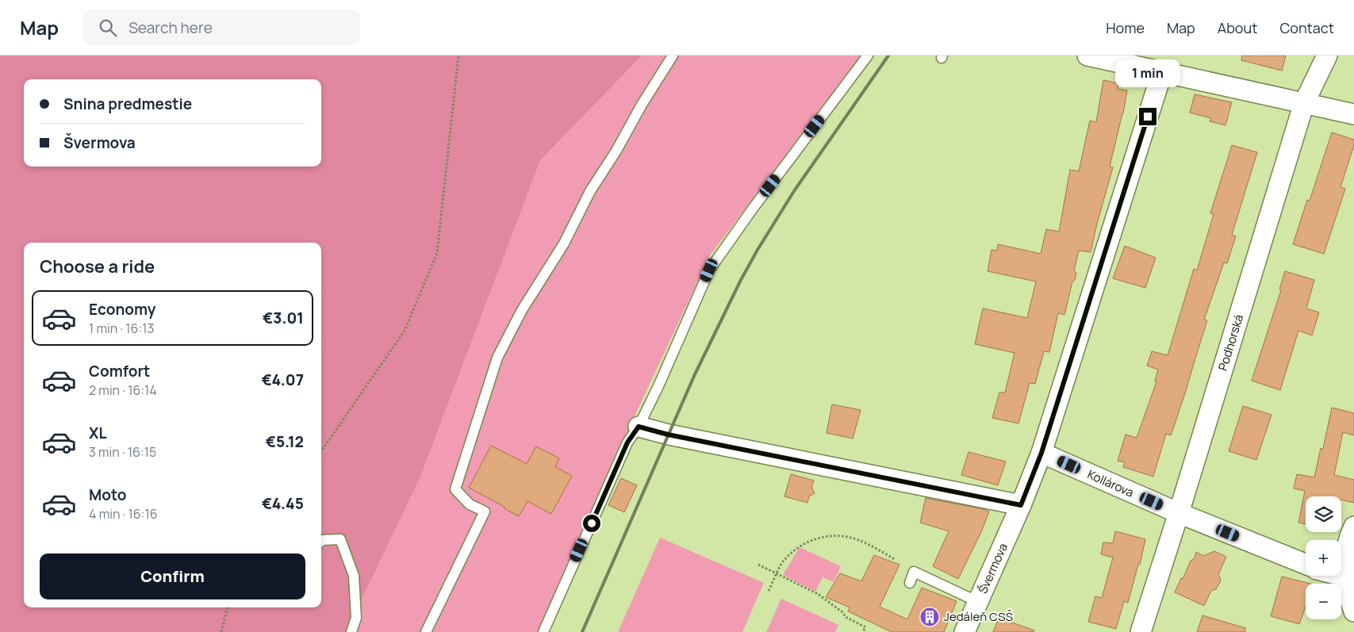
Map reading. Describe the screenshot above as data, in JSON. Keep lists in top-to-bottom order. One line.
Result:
{"streets":{"street":["Podhorská","Kollárova","Švermova"]},"crossings":[["Podhorská","Kollárova"],["Kollárova","Švermova"]],"places":{"building":["Jedáleň CSŠ"]},"page":{"header":"Map","search":"Search here","nav":["Home","Map","About","Contact"],"bubble":"1 min","banner":["Snina predmestie","Švermova"],"heading":"Choose a ride","list":[{"name":"Economy","note":"1 min · 16:13","value":"€3.01"},{"name":"Comfort","note":"2 min · 16:14","value":"€4.07"},{"name":"XL","note":"3 min · 16:15","value":"€5.12"},{"name":"Moto","note":"4 min · 16:16","value":"€4.45"}],"map_buttons":["+","−"],"buttons":"Confirm"}}
